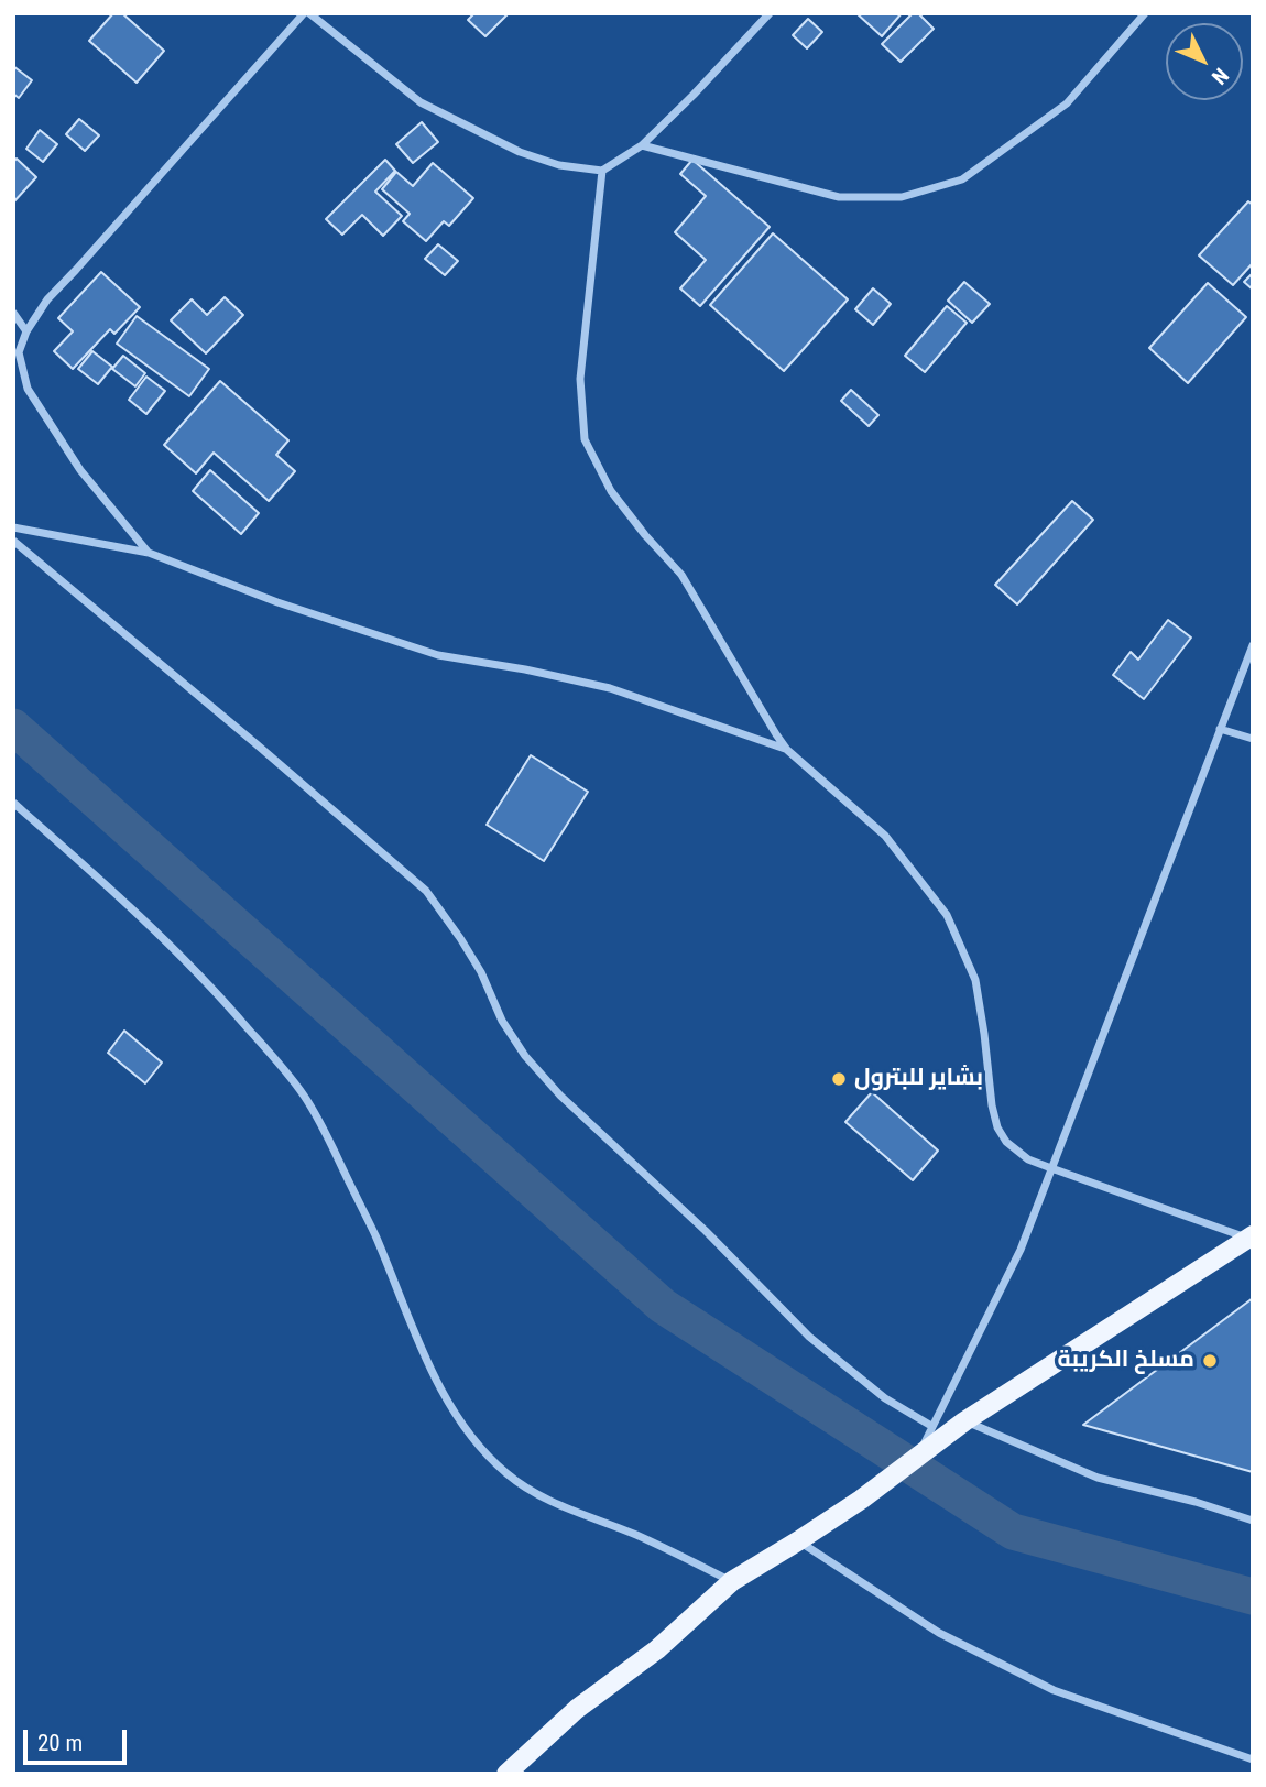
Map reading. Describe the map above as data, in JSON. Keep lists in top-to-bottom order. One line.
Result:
{"places":["بشاير للبترول","مسلخ الكريبة"],"scale_bar":"20 m","north":"bottom right"}
